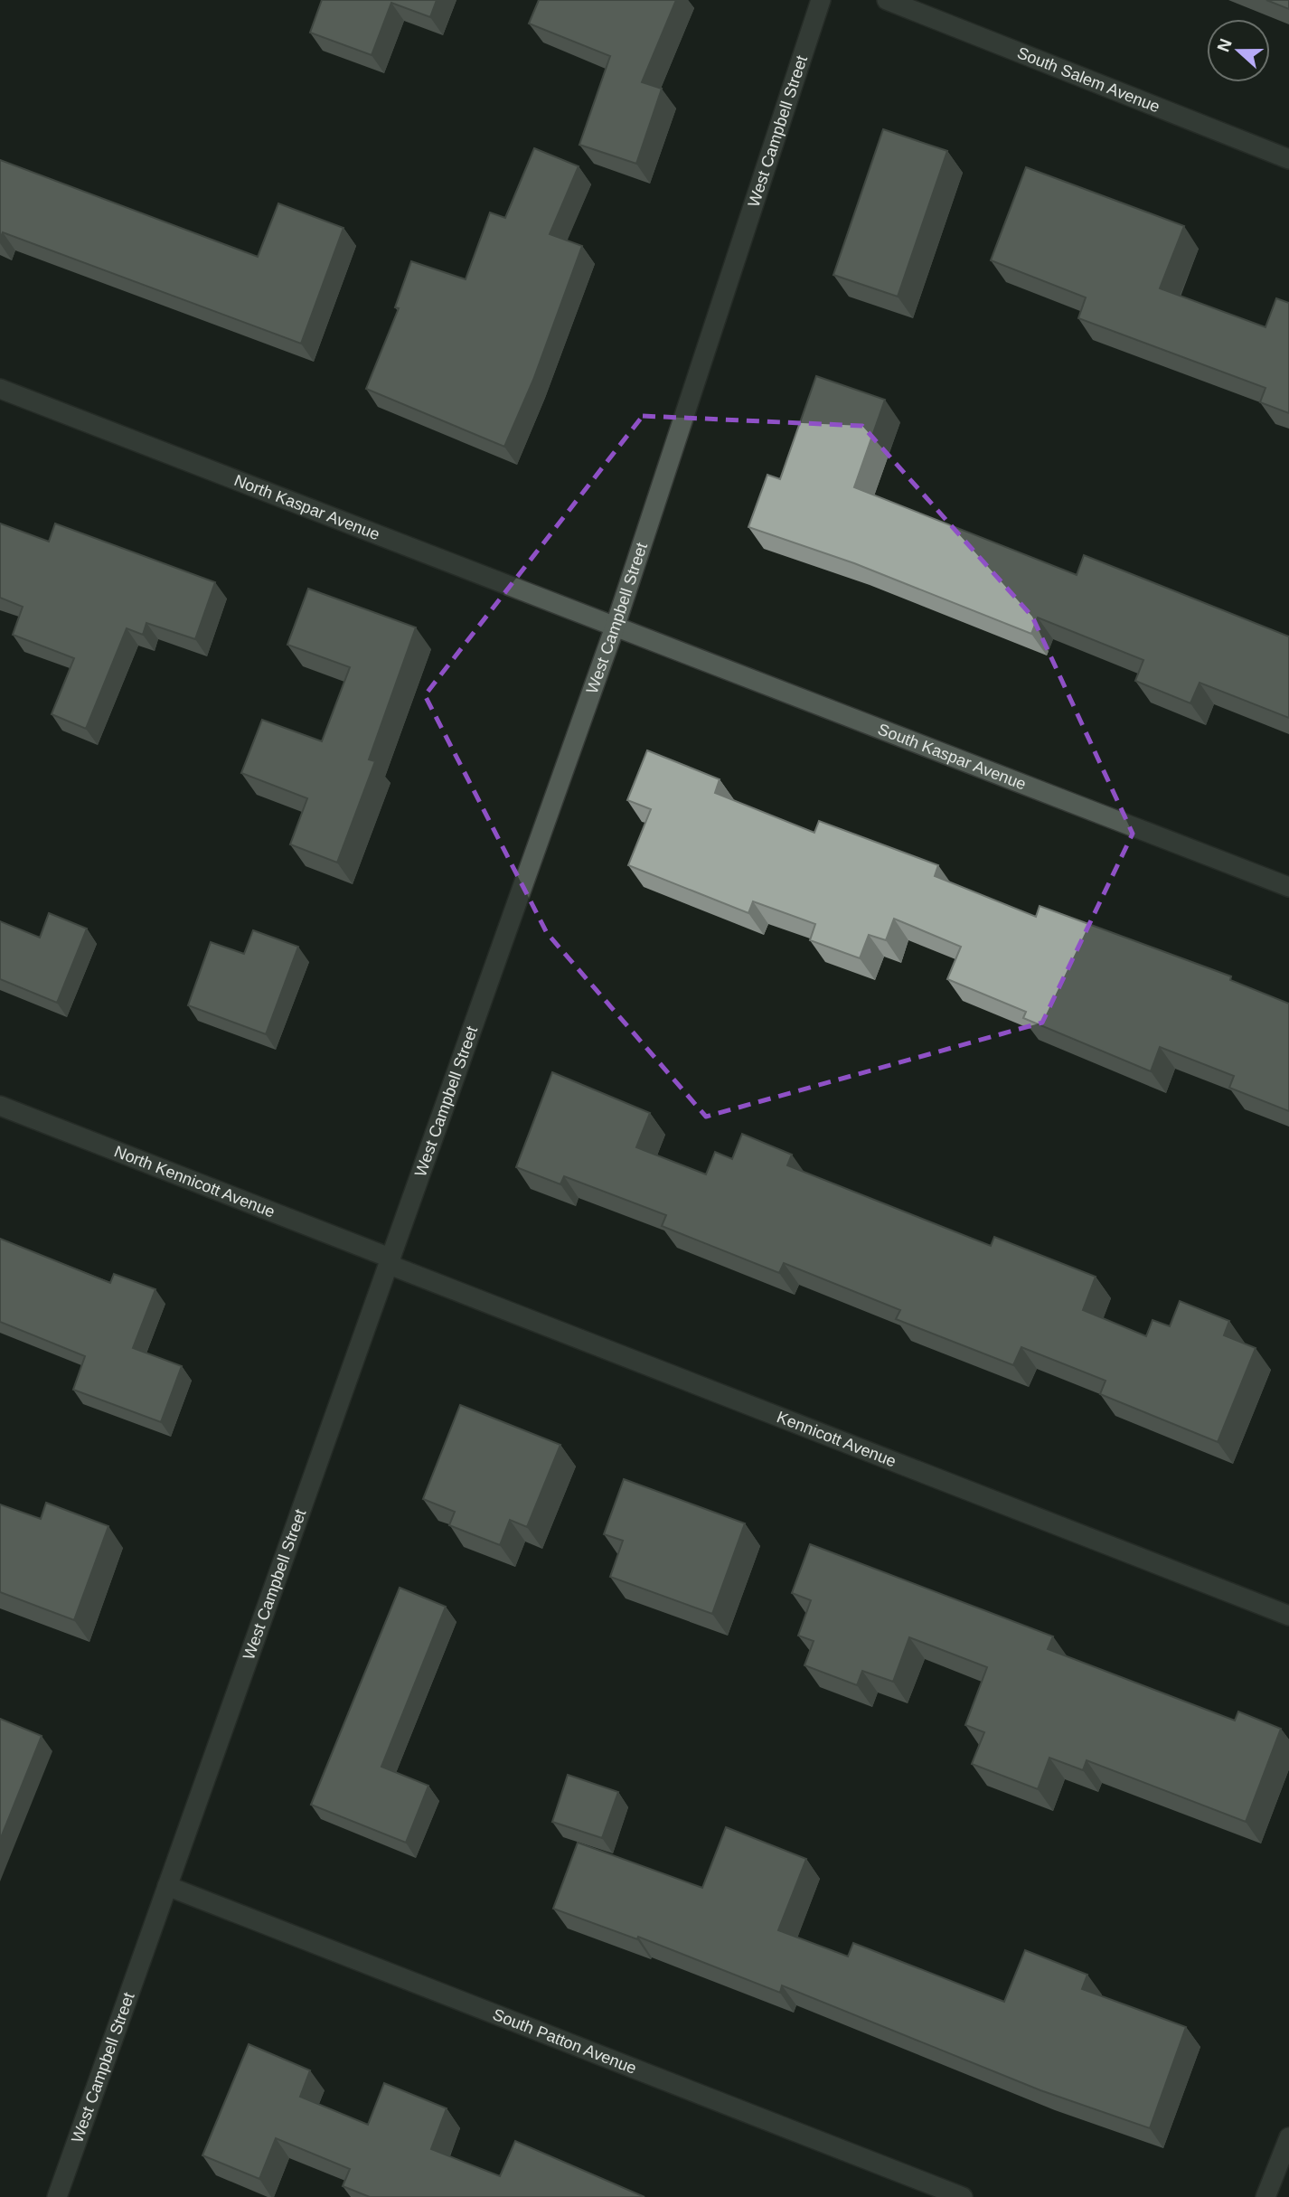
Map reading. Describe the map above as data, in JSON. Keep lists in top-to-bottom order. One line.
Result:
{"streets":{"street":["South Salem Avenue","West Campbell Street","North Kaspar Avenue","South Kaspar Avenue","North Kennicott Avenue","Kennicott Avenue","South Patton Avenue"]},"crossings":[["West Campbell Street","North Kaspar Avenue"],["West Campbell Street","South Kaspar Avenue"],["West Campbell Street","North Kennicott Avenue"],["West Campbell Street","Kennicott Avenue"],["West Campbell Street","South Patton Avenue"],["North Kaspar Avenue","South Kaspar Avenue"],["North Kennicott Avenue","Kennicott Avenue"]],"north":"left"}
